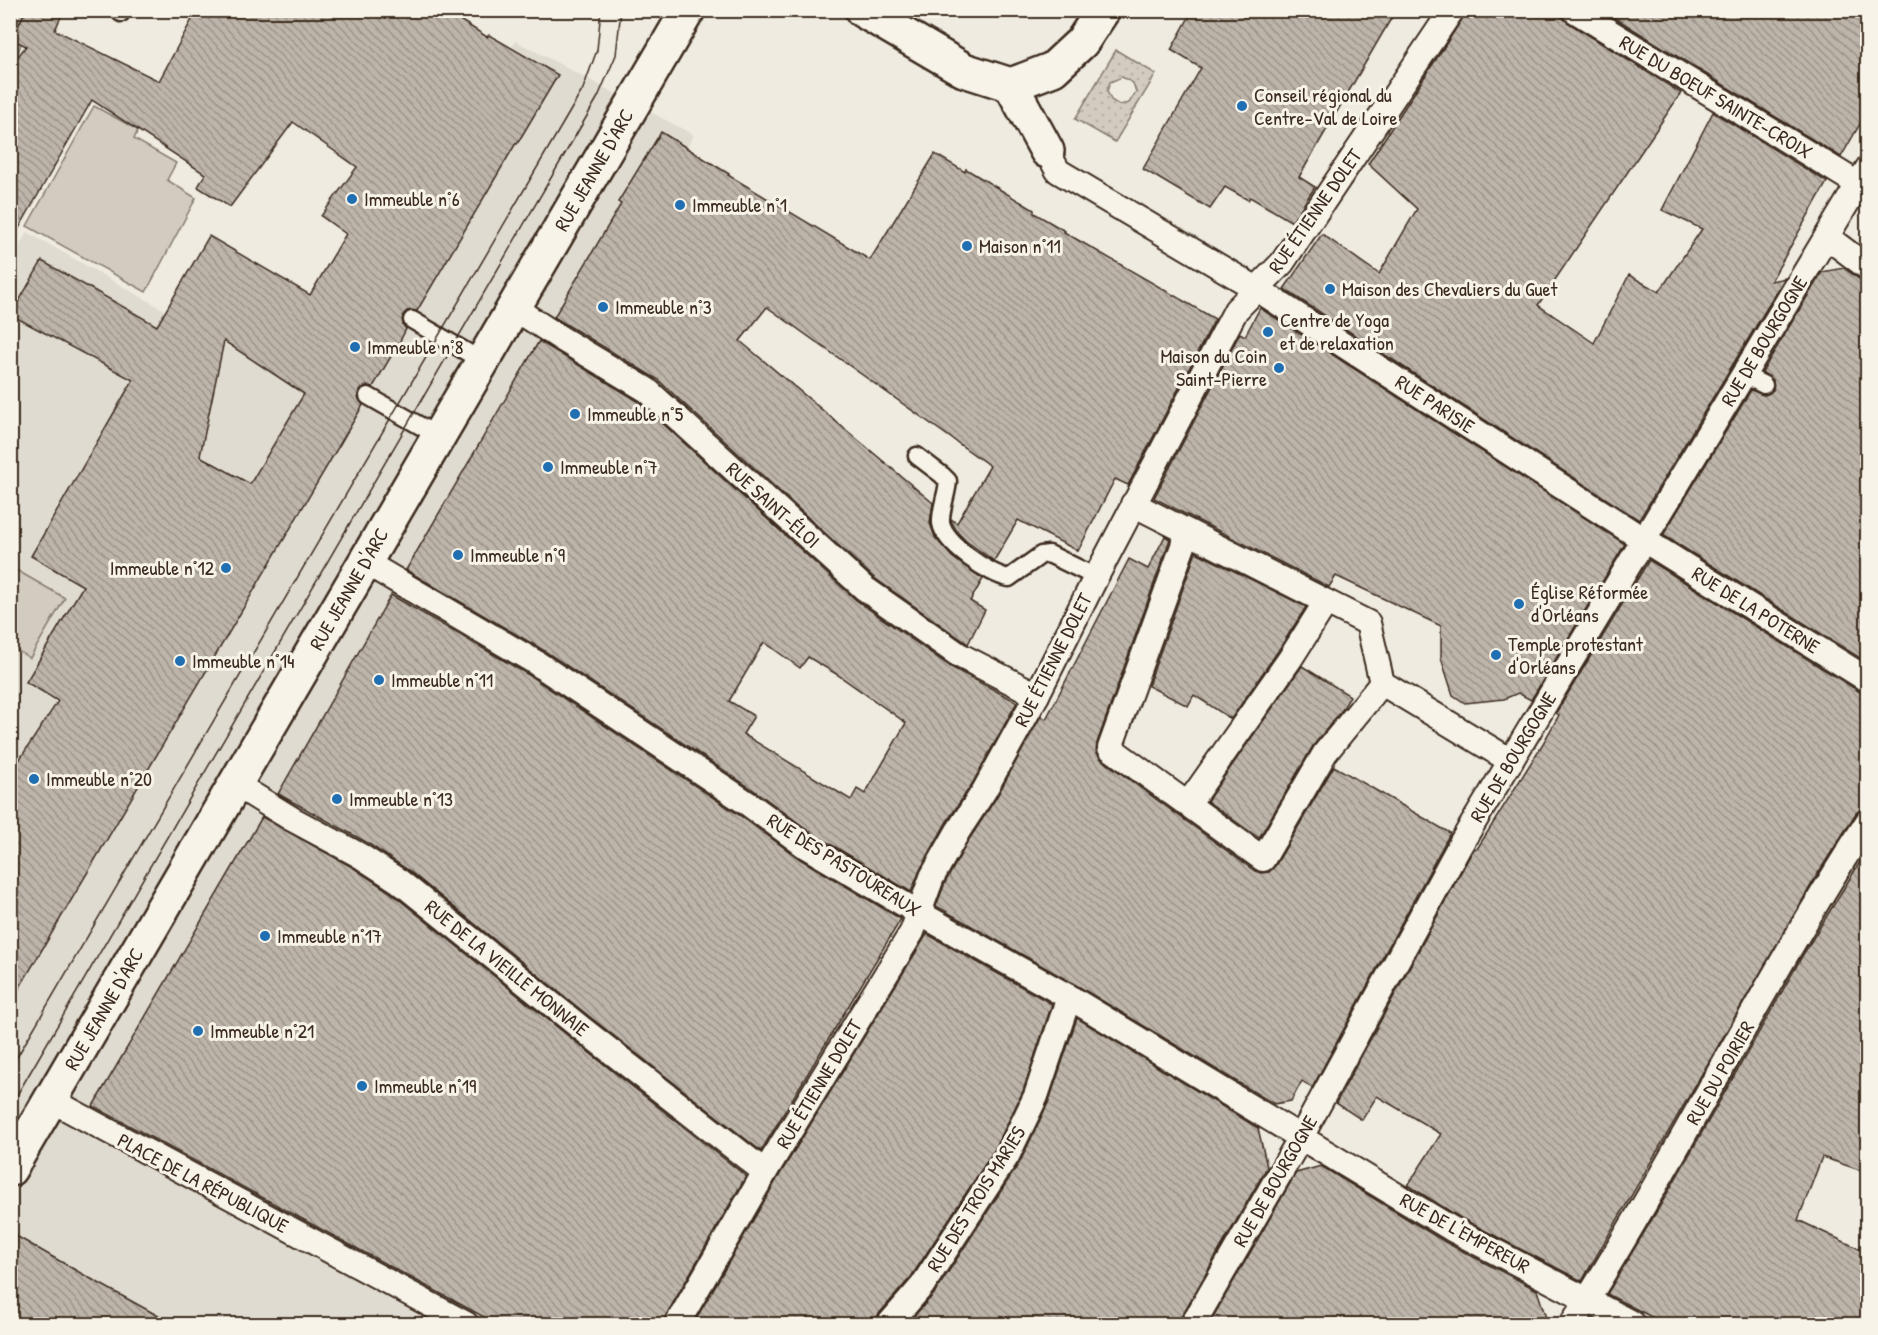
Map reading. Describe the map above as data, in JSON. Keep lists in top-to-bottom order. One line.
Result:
{"streets":{"street":["RUE DU BOEUF SAINTE-CROIX","RUE JEANNE D'ARC","RUE ÉTIENNE DOLET","RUE DE BOURGOGNE","RUE PARISIE","RUE SAINT-ÉLOI","RUE DE LA POTERNE","RUE DES PASTOUREAUX","RUE DE LA VIEILLE MONNAIE","RUE DU POIRIER","PLACE DE LA RÉPUBLIQUE","RUE DES TROIS MARIES","RUE DE L'EMPEREUR"]},"crossings":[["RUE DU BOEUF SAINTE-CROIX","RUE DE BOURGOGNE"],["RUE JEANNE D'ARC","RUE SAINT-ÉLOI"],["RUE JEANNE D'ARC","RUE DES PASTOUREAUX"],["RUE JEANNE D'ARC","RUE DE LA VIEILLE MONNAIE"],["RUE JEANNE D'ARC","PLACE DE LA RÉPUBLIQUE"],["RUE ÉTIENNE DOLET","RUE PARISIE"],["RUE ÉTIENNE DOLET","RUE SAINT-ÉLOI"],["RUE ÉTIENNE DOLET","RUE DES PASTOUREAUX"],["RUE ÉTIENNE DOLET","RUE DE LA VIEILLE MONNAIE"],["RUE DE BOURGOGNE","RUE PARISIE"],["RUE DE BOURGOGNE","RUE DE LA POTERNE"],["RUE DE BOURGOGNE","RUE DES PASTOUREAUX"],["RUE DE BOURGOGNE","RUE DE L'EMPEREUR"],["RUE PARISIE","RUE DE LA POTERNE"],["RUE DES PASTOUREAUX","RUE DES TROIS MARIES"],["RUE DES PASTOUREAUX","RUE DE L'EMPEREUR"],["RUE DU POIRIER","RUE DE L'EMPEREUR"]],"places":["Conseil régional du Centre-Val de Loire","Immeuble n°6","Immeuble n°1","Maison n°11","Maison des Chevaliers du Guet","Immeuble n°3","Centre de Yoga et de relaxation","Immeuble n°8","Maison du Coin Saint-Pierre","Immeuble n°5","Immeuble n°7","Immeuble n°9","Immeuble n°12","Église Réformée d'Orléans","Temple protestant d'Orléans","Immeuble n°14","Immeuble n°11","Immeuble n°20","Immeuble n°13","Immeuble n°17","Immeuble n°21","Immeuble n°19"]}
